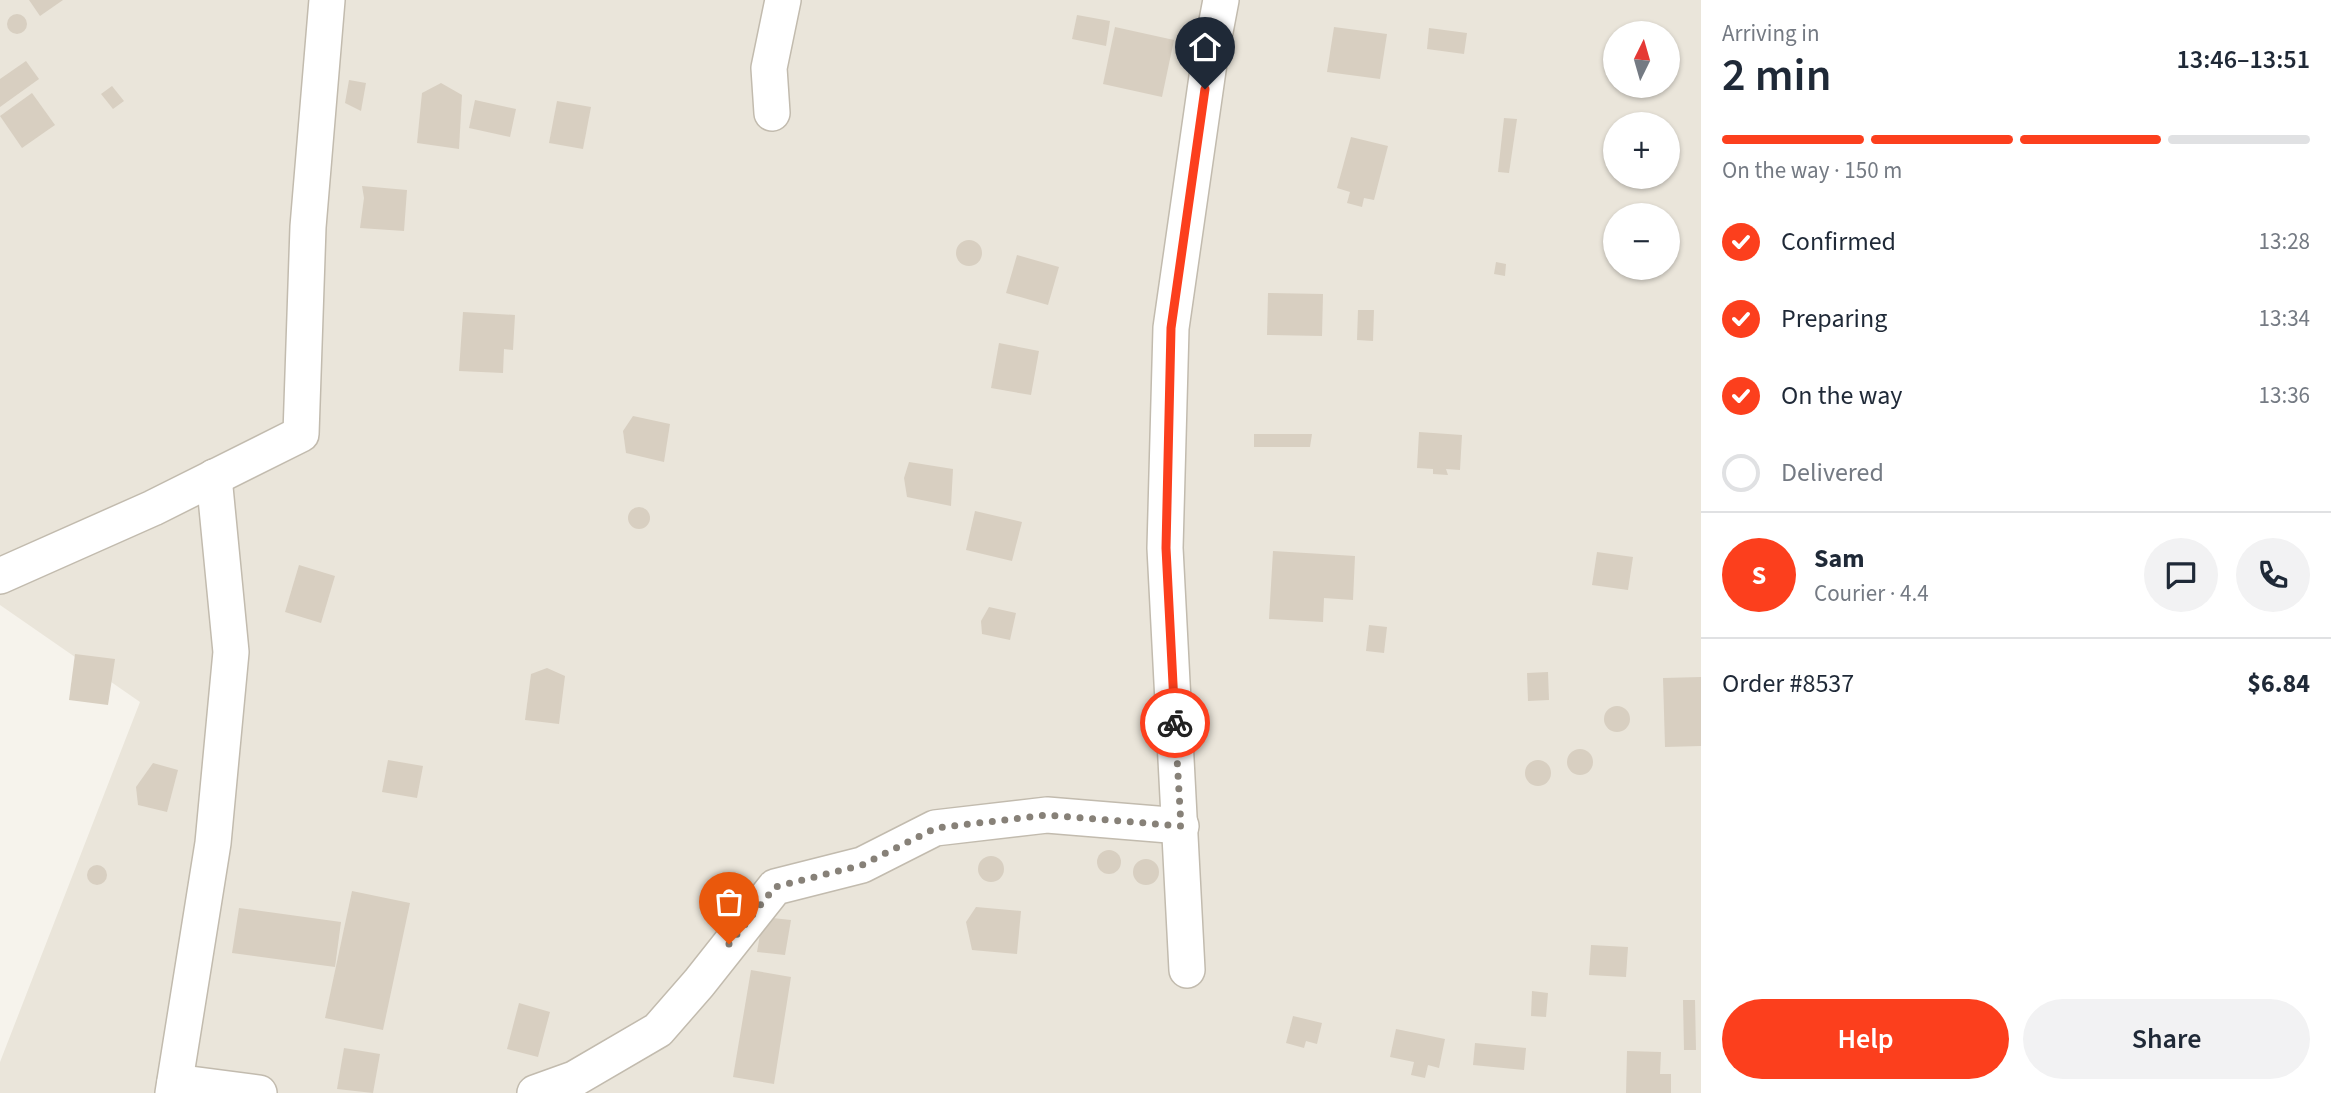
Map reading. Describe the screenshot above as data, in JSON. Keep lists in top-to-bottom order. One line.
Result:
{"north":"top","page":{"heading":["2 min","Arriving in","13:46–13:51"],"panel":["Sam","Courier · 4.4","Order #8537","$6.84"],"map_buttons":["+","−"],"bar":"On the way · 150 m","list":[["Confirmed","13:28"],["Preparing","13:34"],["On the way","13:36"],"Delivered"],"round":"S","buttons":["Help","Share"]}}
